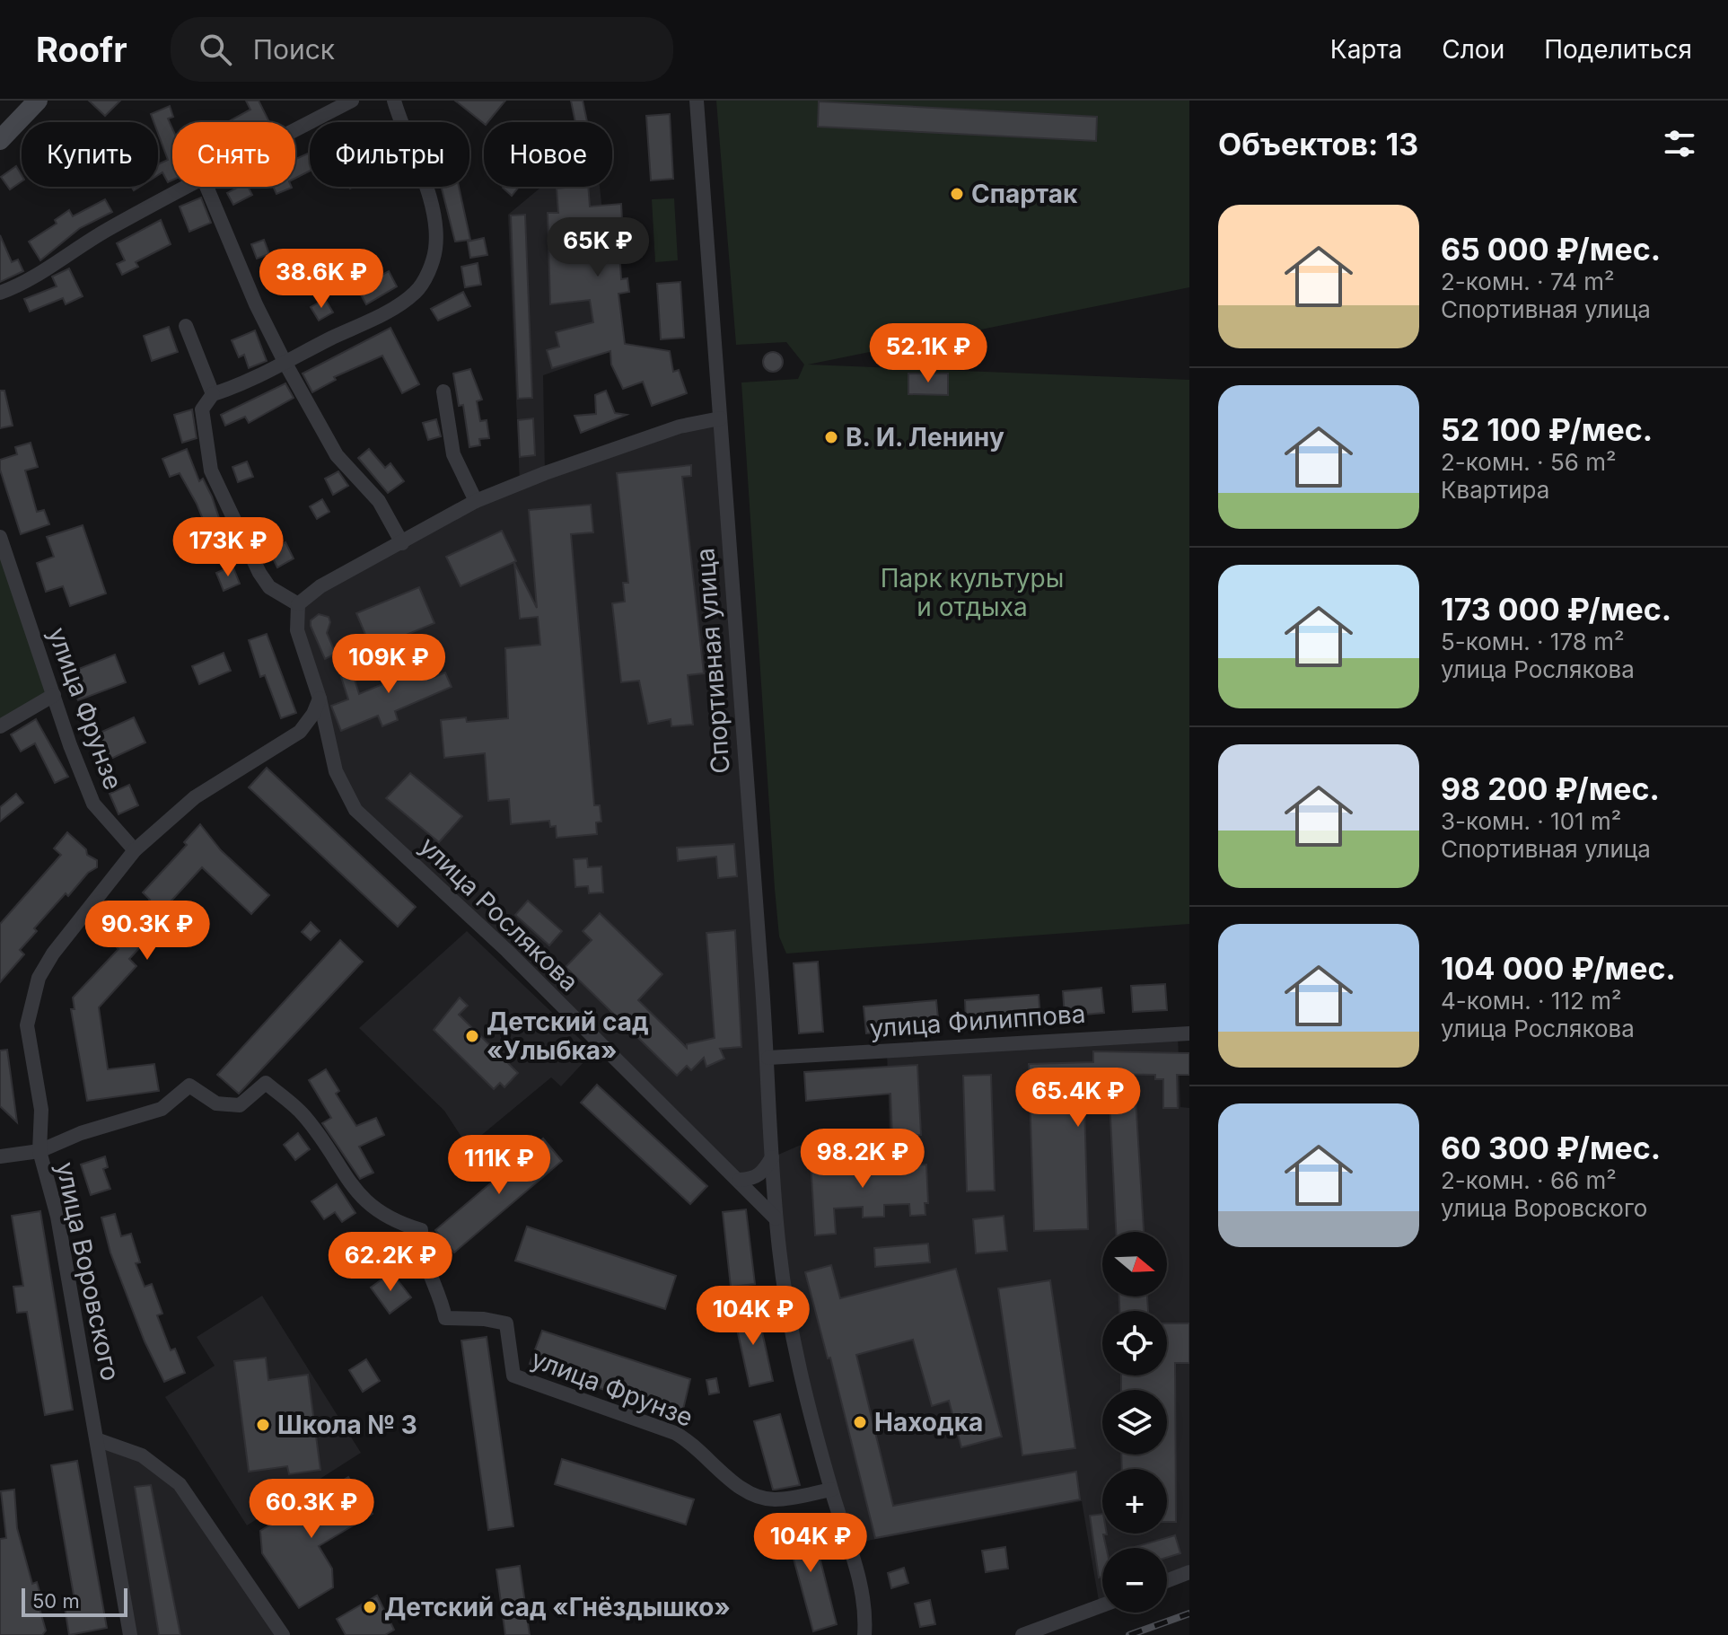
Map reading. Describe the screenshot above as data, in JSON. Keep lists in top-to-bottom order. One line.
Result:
{"streets":{"street":["Спортивная улица","улица Фрунзе","улица Рослякова","улица Филиппова","улица Воровского"]},"crossings":[["Спортивная улица","улица Рослякова"],["Спортивная улица","улица Филиппова"],["улица Фрунзе","улица Воровского"]],"parks":["Парк культуры и отдыха"],"places":["Спартак","В. И. Ленину","Детский сад «Улыбка»","Находка","Школа № 3","Детский сад «Гнёздышко»"],"scale_bar":"50 m","north":"right","page":{"header":"Roofr","search":"Поиск","nav":["Карта","Слои","Поделиться"],"heading":"Объектов: 13","chip":["Купить","Снять","Фильтры","Новое"],"list":[{"name":"65 000 ₽/мес.","note":"2-комн. · 74 m² · Спортивная улица"},{"name":"52 100 ₽/мес.","note":"2-комн. · 56 m² · Квартира"},{"name":"173 000 ₽/мес.","note":"5-комн. · 178 m² · улица Рослякова"},{"name":"98 200 ₽/мес.","note":"3-комн. · 101 m² · Спортивная улица"},{"name":"104 000 ₽/мес.","note":"4-комн. · 112 m² · улица Рослякова"},{"name":"60 300 ₽/мес.","note":"2-комн. · 66 m² · улица Воровского"}],"price":["65K ₽","38.6K ₽","52.1K ₽","173K ₽","109K ₽","90.3K ₽","65.4K ₽","98.2K ₽","111K ₽","62.2K ₽","104K ₽","60.3K ₽","104K ₽"],"map_buttons":["+","−"],"scale":"50 m"}}
